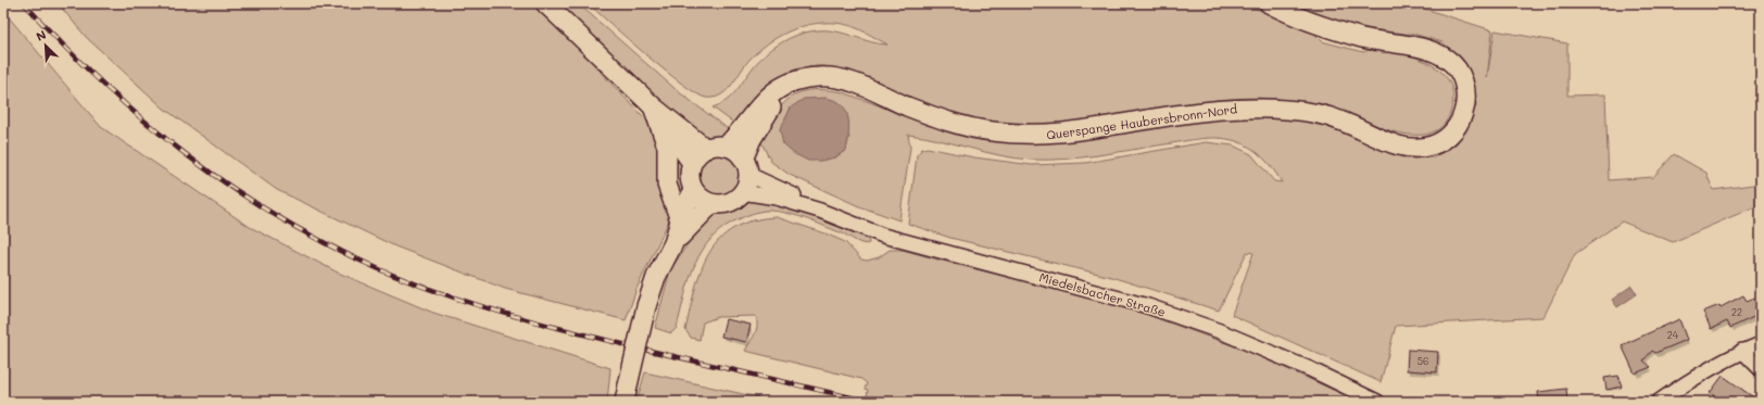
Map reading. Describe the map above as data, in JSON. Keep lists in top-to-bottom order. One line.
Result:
{"streets":{"main road":["Querspange Haubersbronn-Nord"],"street":["Miedelsbacher Straße"]},"house_numbers":["22","24","56"],"north":"top left"}
